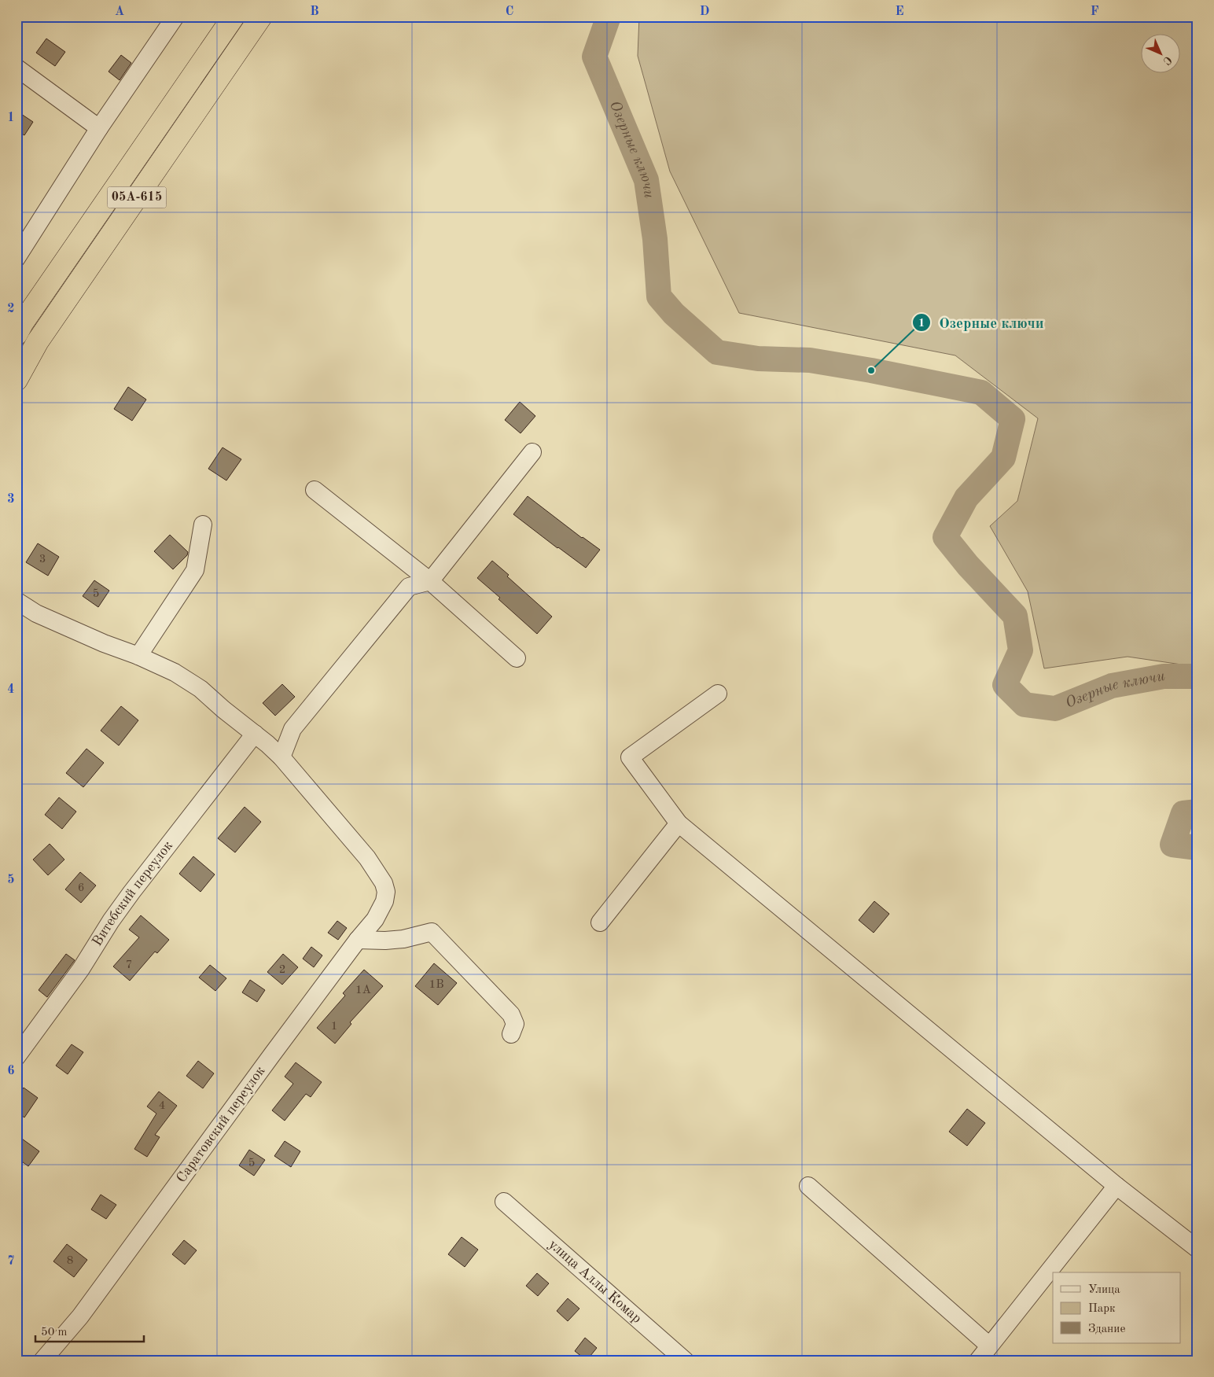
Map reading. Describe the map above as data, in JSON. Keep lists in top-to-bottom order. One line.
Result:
{"streets":{"highway":["05А-615"],"street":["Витебский переулок","Саратовский переулок","улица Аллы Комар"]},"water":["Озерные ключи"],"places":["Озерные ключи"],"house_numbers":["3","5","6","7","2","1В","1А","1","4","5","8"],"legend":["Улица","Парк","Здание"],"scale_bar":"50 m","north":"bottom right","grid":{"columns":["A","B","C","D","E","F"],"rows":["1","2","3","4","5","6","7"]}}
